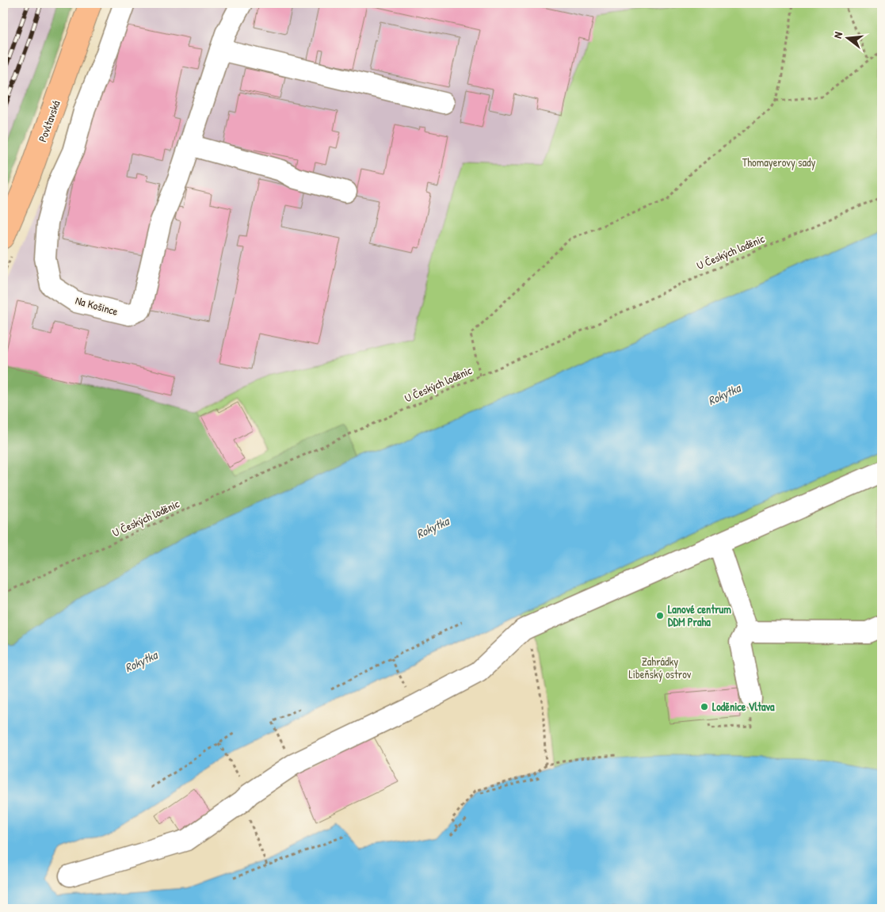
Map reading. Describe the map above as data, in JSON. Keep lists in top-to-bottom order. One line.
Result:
{"streets":{"main road":["Povltavská"],"lane":["Na Košince"],"path":["U Českých loděnic"]},"water":["Rokytka"],"parks":["Thomayerovy sady","Zahrádky Libeňský ostrov"],"places":["Lanové centrum DDM Praha","Loděnice Vltava"],"north":"left"}
